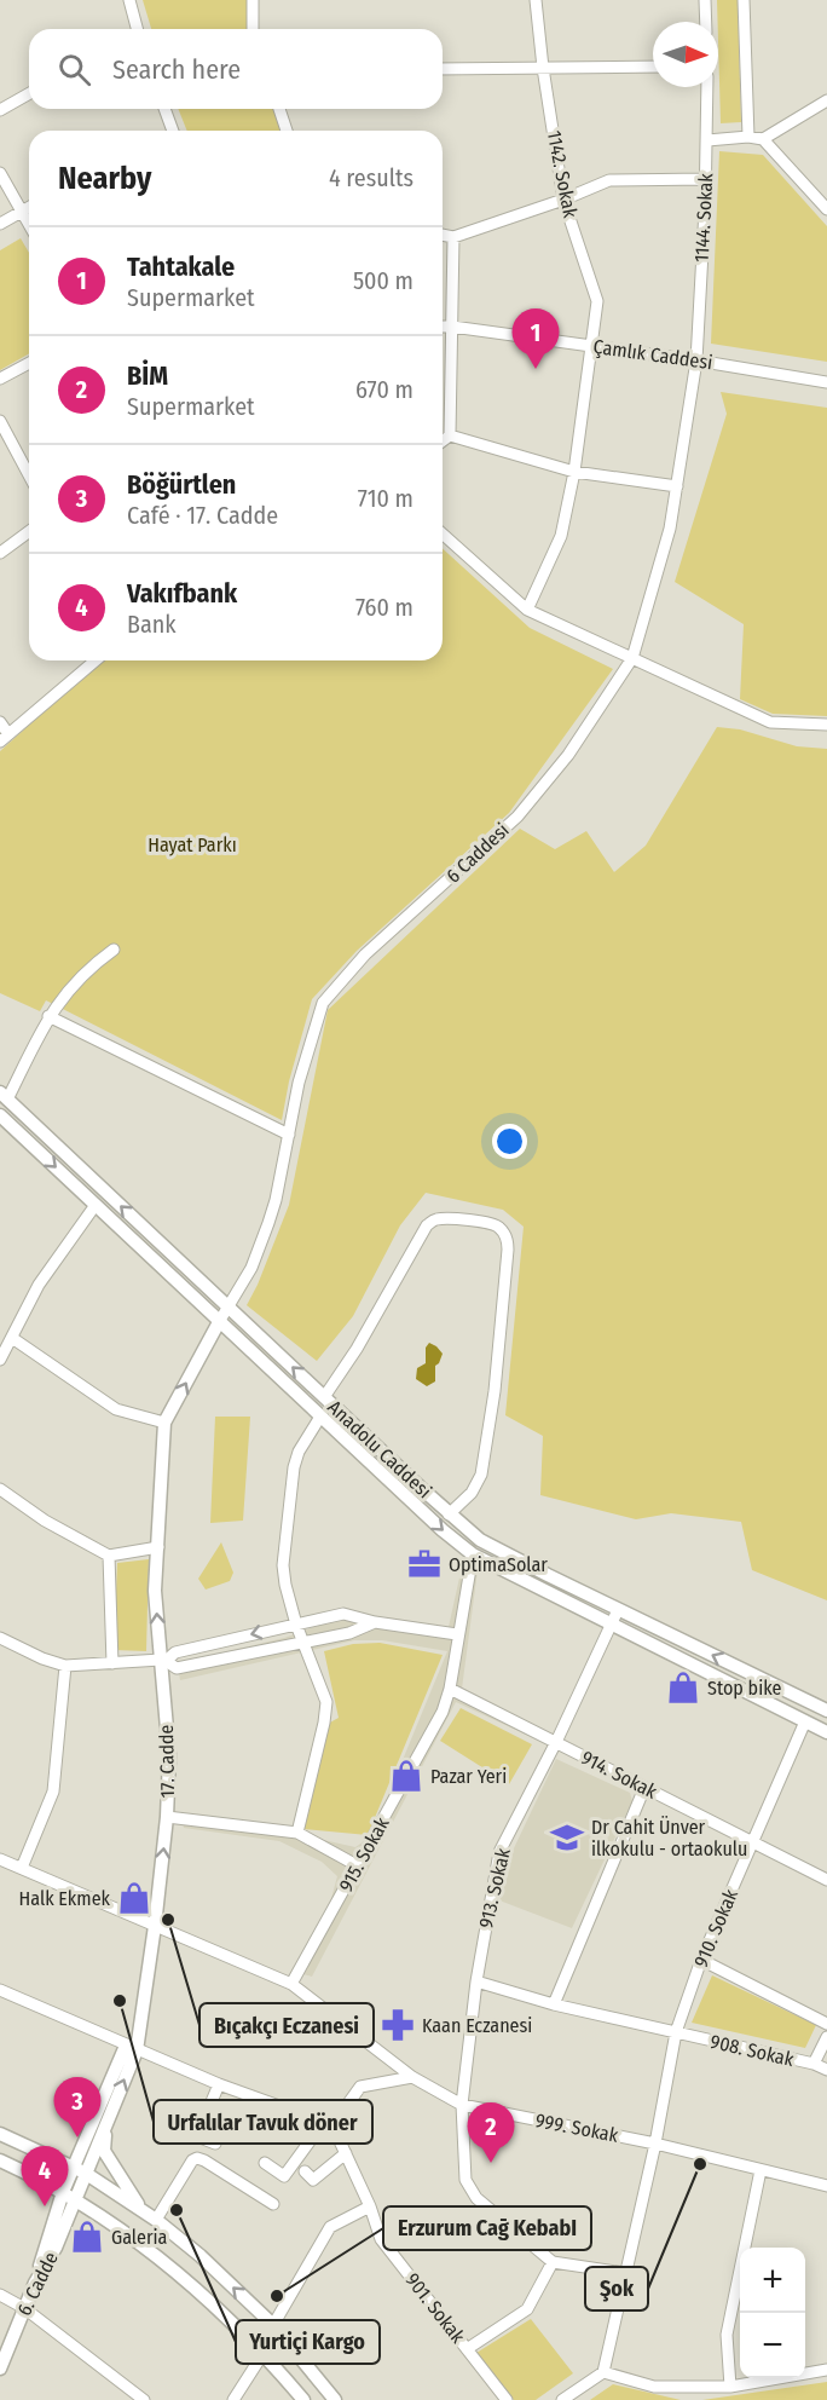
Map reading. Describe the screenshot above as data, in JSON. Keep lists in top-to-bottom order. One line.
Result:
{"streets":{"main road":["Anadolu Caddesi","17. Cadde","6. Cadde"],"street":["1142. Sokak","1144. Sokak","Çamlık Caddesi","6 Caddesi","914. Sokak","915. Sokak","913. Sokak","910. Sokak","908. Sokak","999. Sokak","901. Sokak"]},"crossings":[["1142. Sokak","Çamlık Caddesi"],["1144. Sokak","Çamlık Caddesi"],["1144. Sokak","6 Caddesi"],["Çamlık Caddesi","6 Caddesi"],["6 Caddesi","Anadolu Caddesi"],["6 Caddesi","17. Cadde"],["Anadolu Caddesi","17. Cadde"],["Anadolu Caddesi","915. Sokak"],["Anadolu Caddesi","913. Sokak"],["Anadolu Caddesi","910. Sokak"],["17. Cadde","999. Sokak"],["17. Cadde","6. Cadde"],["914. Sokak","915. Sokak"],["914. Sokak","913. Sokak"],["914. Sokak","910. Sokak"],["915. Sokak","999. Sokak"],["913. Sokak","908. Sokak"],["913. Sokak","999. Sokak"],["910. Sokak","908. Sokak"],["910. Sokak","999. Sokak"]],"one_way":["17. Cadde"],"parks":["Hayat Parkı"],"places":{"office":["OptimaSolar"],"shop":["Stop bike","Pazar Yeri","Halk Ekmek","Galeria"],"school or university":["Dr Cahit Ünver ilkokulu - ortaokulu"],"other":["Bıçakçı Eczanesi","Urfalılar Tavuk döner","Şok","Yurtiçi Kargo","Erzurum Caḡ KebabI"],"pharmacy":["Kaan Eczanesi"]},"north":"right","page":{"search":"Search here","heading":["Nearby","4 results"],"list":[{"mark":"1","name":"Tahtakale","note":"Supermarket","value":"500 m"},{"mark":"2","name":"BİM","note":"Supermarket","value":"670 m"},{"mark":"3","name":"Böğürtlen","note":"Café · 17. Cadde","value":"710 m"},{"mark":"4","name":"Vakıfbank","note":"Bank","value":"760 m"}],"pins":["1","3","2","4"],"map_buttons":["+","−"]}}
